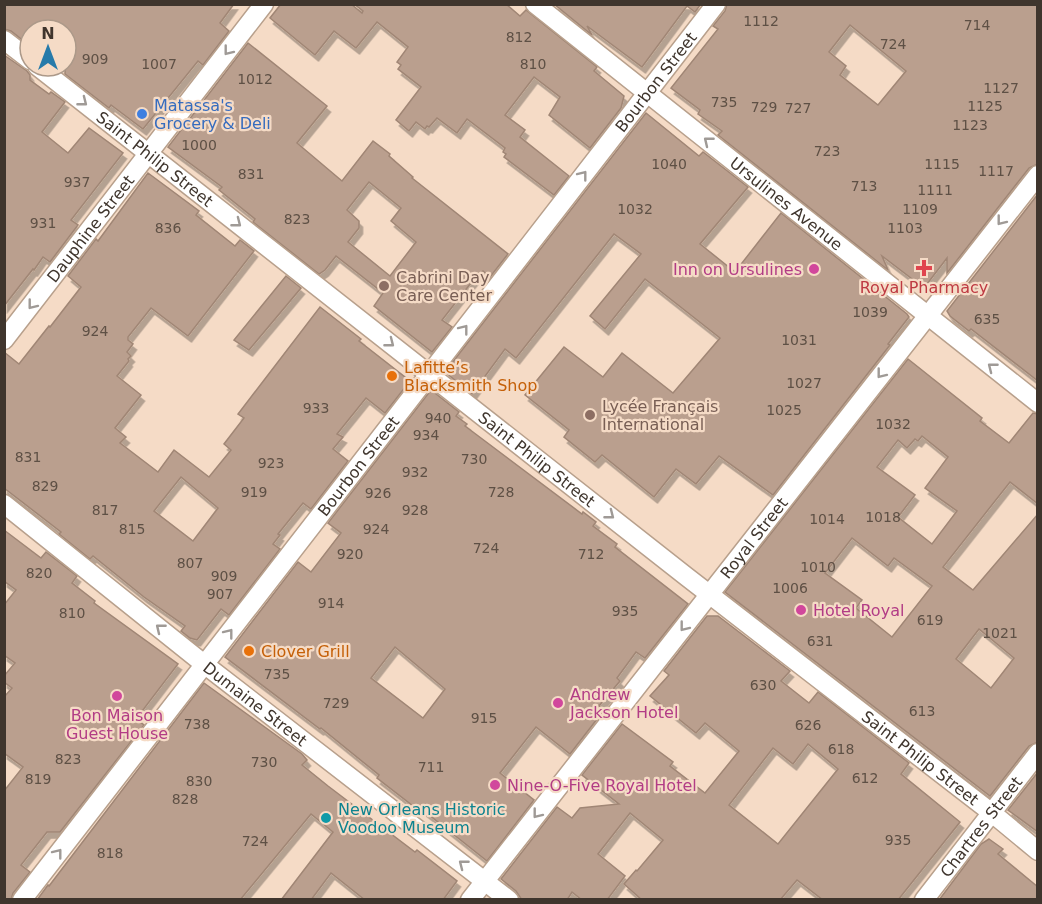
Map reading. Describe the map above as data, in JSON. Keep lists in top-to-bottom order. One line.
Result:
{"streets":{"street":["Bourbon Street","Saint Philip Street","Ursulines Avenue","Dauphine Street","Royal Street","Dumaine Street","Chartres Street"]},"crossings":[["Bourbon Street","Saint Philip Street"],["Bourbon Street","Ursulines Avenue"],["Bourbon Street","Dumaine Street"],["Saint Philip Street","Dauphine Street"],["Saint Philip Street","Royal Street"],["Saint Philip Street","Chartres Street"],["Ursulines Avenue","Royal Street"],["Royal Street","Dumaine Street"]],"one_way":["Bourbon Street","Saint Philip Street","Ursulines Avenue","Dauphine Street","Royal Street","Dumaine Street"],"places":{"other":["Matassa's Grocery & Deli","Inn on Ursulines","Cabrini Day Care Center","Lafitte’s Blacksmith Shop","Lycée Français International","Hotel Royal","Clover Grill","Bon Maison Guest House","Andrew Jackson Hotel","Nine-O-Five Royal Hotel","New Orleans Historic Voodoo Museum"],"health":["Royal Pharmacy"]},"house_numbers":["1112","714","812","724","909","1007","810","1012","1127","735","1125","729","727","1123","1000","723","1040","1115","1117","831","937","713","1111","1032","1109","823","931","836","1103","1039","635","924","1031","1027","933","1025","940","1032","934","831","730","923","932","829","919","728","926","817","928","1018","1014","815","924","724","920","712","807","1010","820","909","1006","907","914","935","810","619","1021","631","735","630","729","613","915","738","626","618","823","730","711","612","819","830","828","935","724","818"],"north":"top"}
